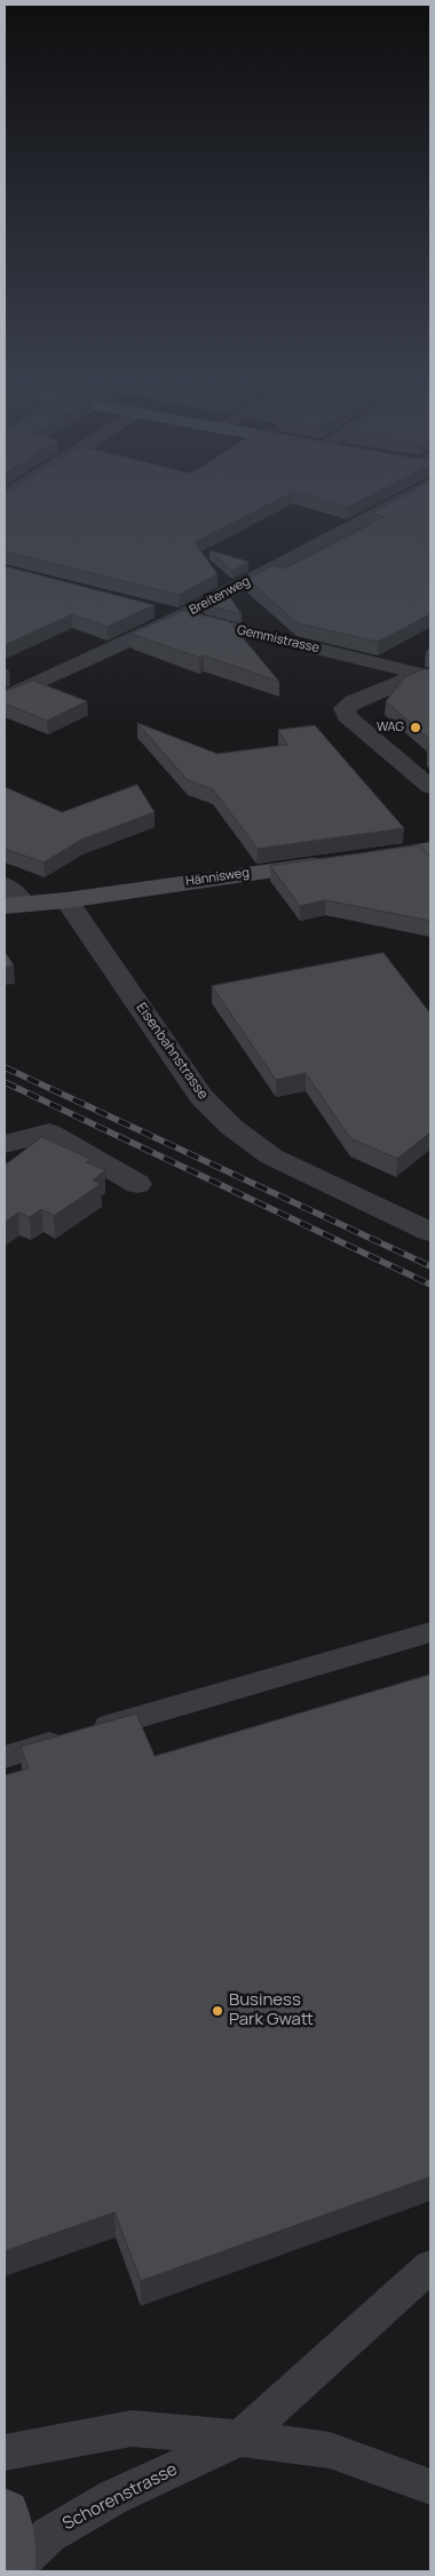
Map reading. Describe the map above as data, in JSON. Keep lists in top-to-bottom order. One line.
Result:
{"streets":{"street":["Breitenweg","Gemmistrasse","Hännisweg","Eisenbahnstrasse"],"lane":["Schorenstrasse"]},"crossings":[["Breitenweg","Gemmistrasse"],["Hännisweg","Eisenbahnstrasse"]],"places":["WAG","Business Park Gwatt"]}
